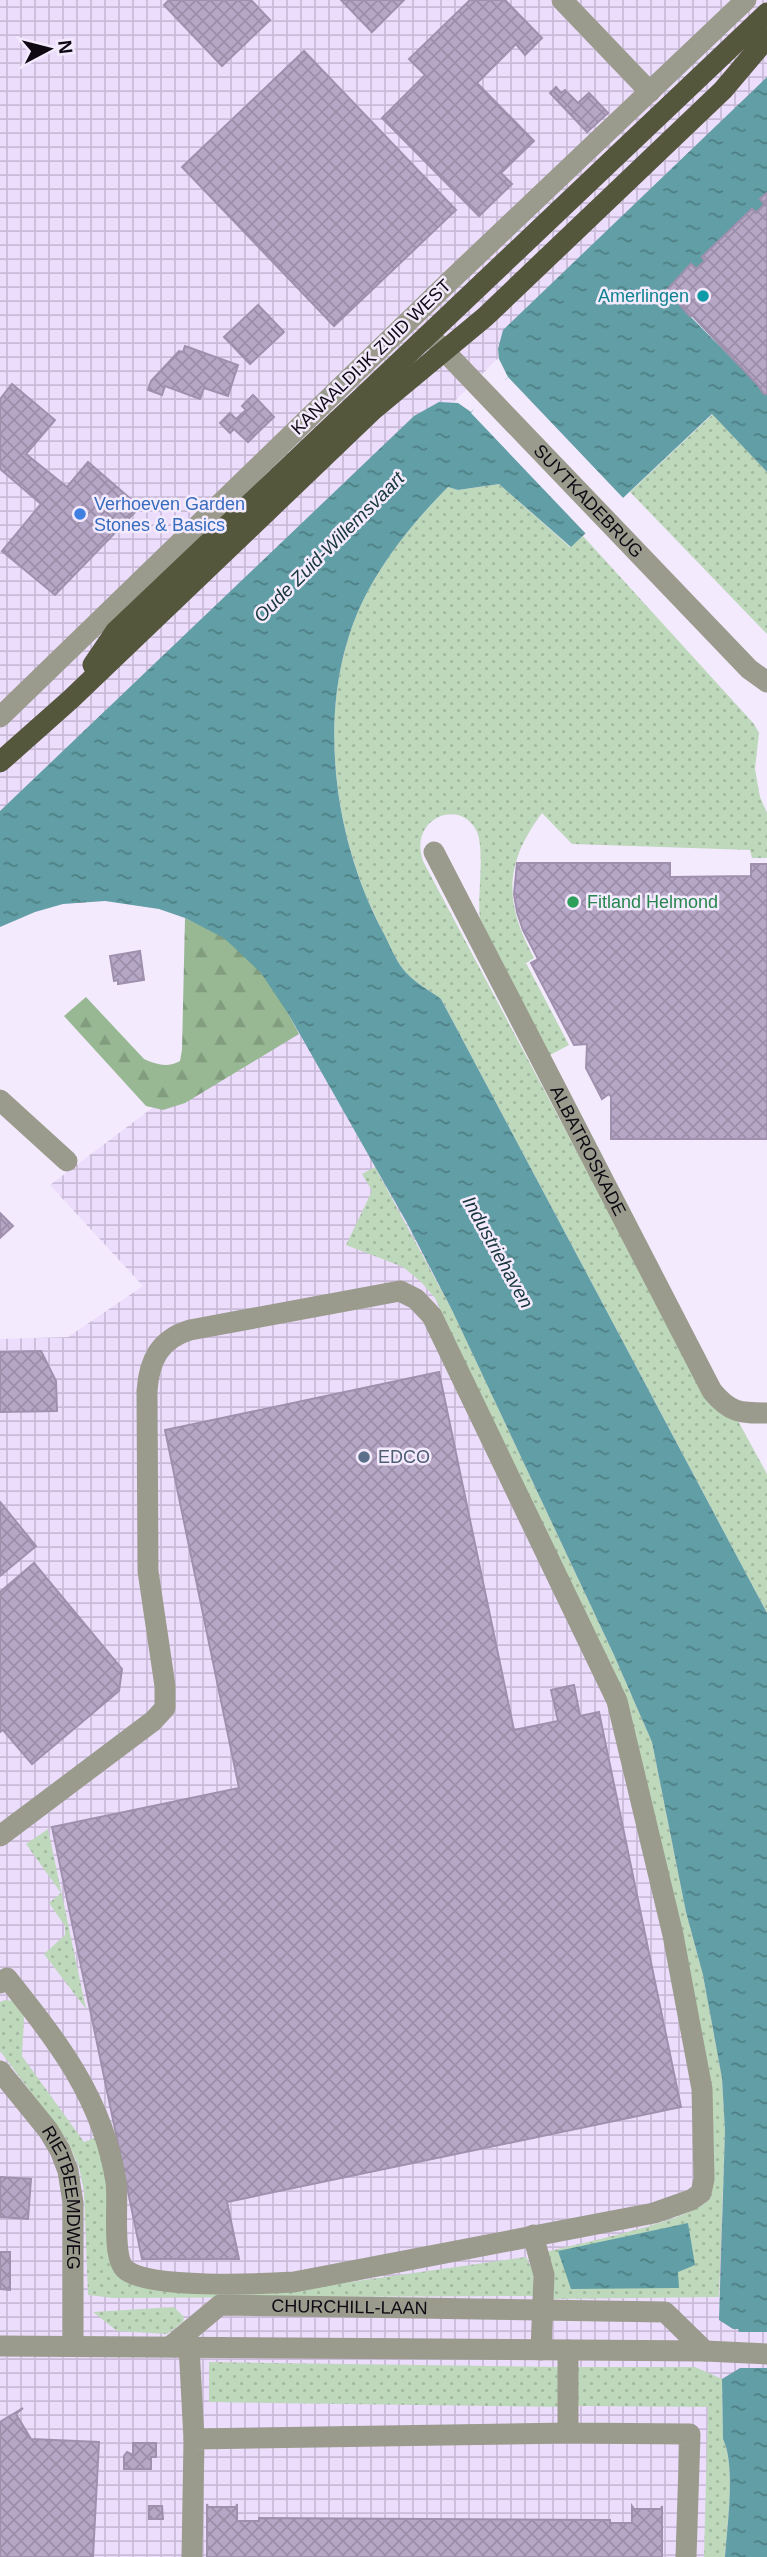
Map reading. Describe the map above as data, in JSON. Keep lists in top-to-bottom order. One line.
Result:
{"streets":{"main road":["KANAALDIJK ZUID WEST"],"street":["SUYTKADEBRUG","ALBATROSKADE","RIETBEEMDWEG","CHURCHILL-LAAN"]},"crossings":[["KANAALDIJK ZUID WEST","SUYTKADEBRUG"]],"water":["Oude Zuid-Willemsvaart","Industriehaven"],"places":["Amerlingen","Verhoeven Garden Stones & Basics","Fitland Helmond","EDCO"],"north":"right"}
